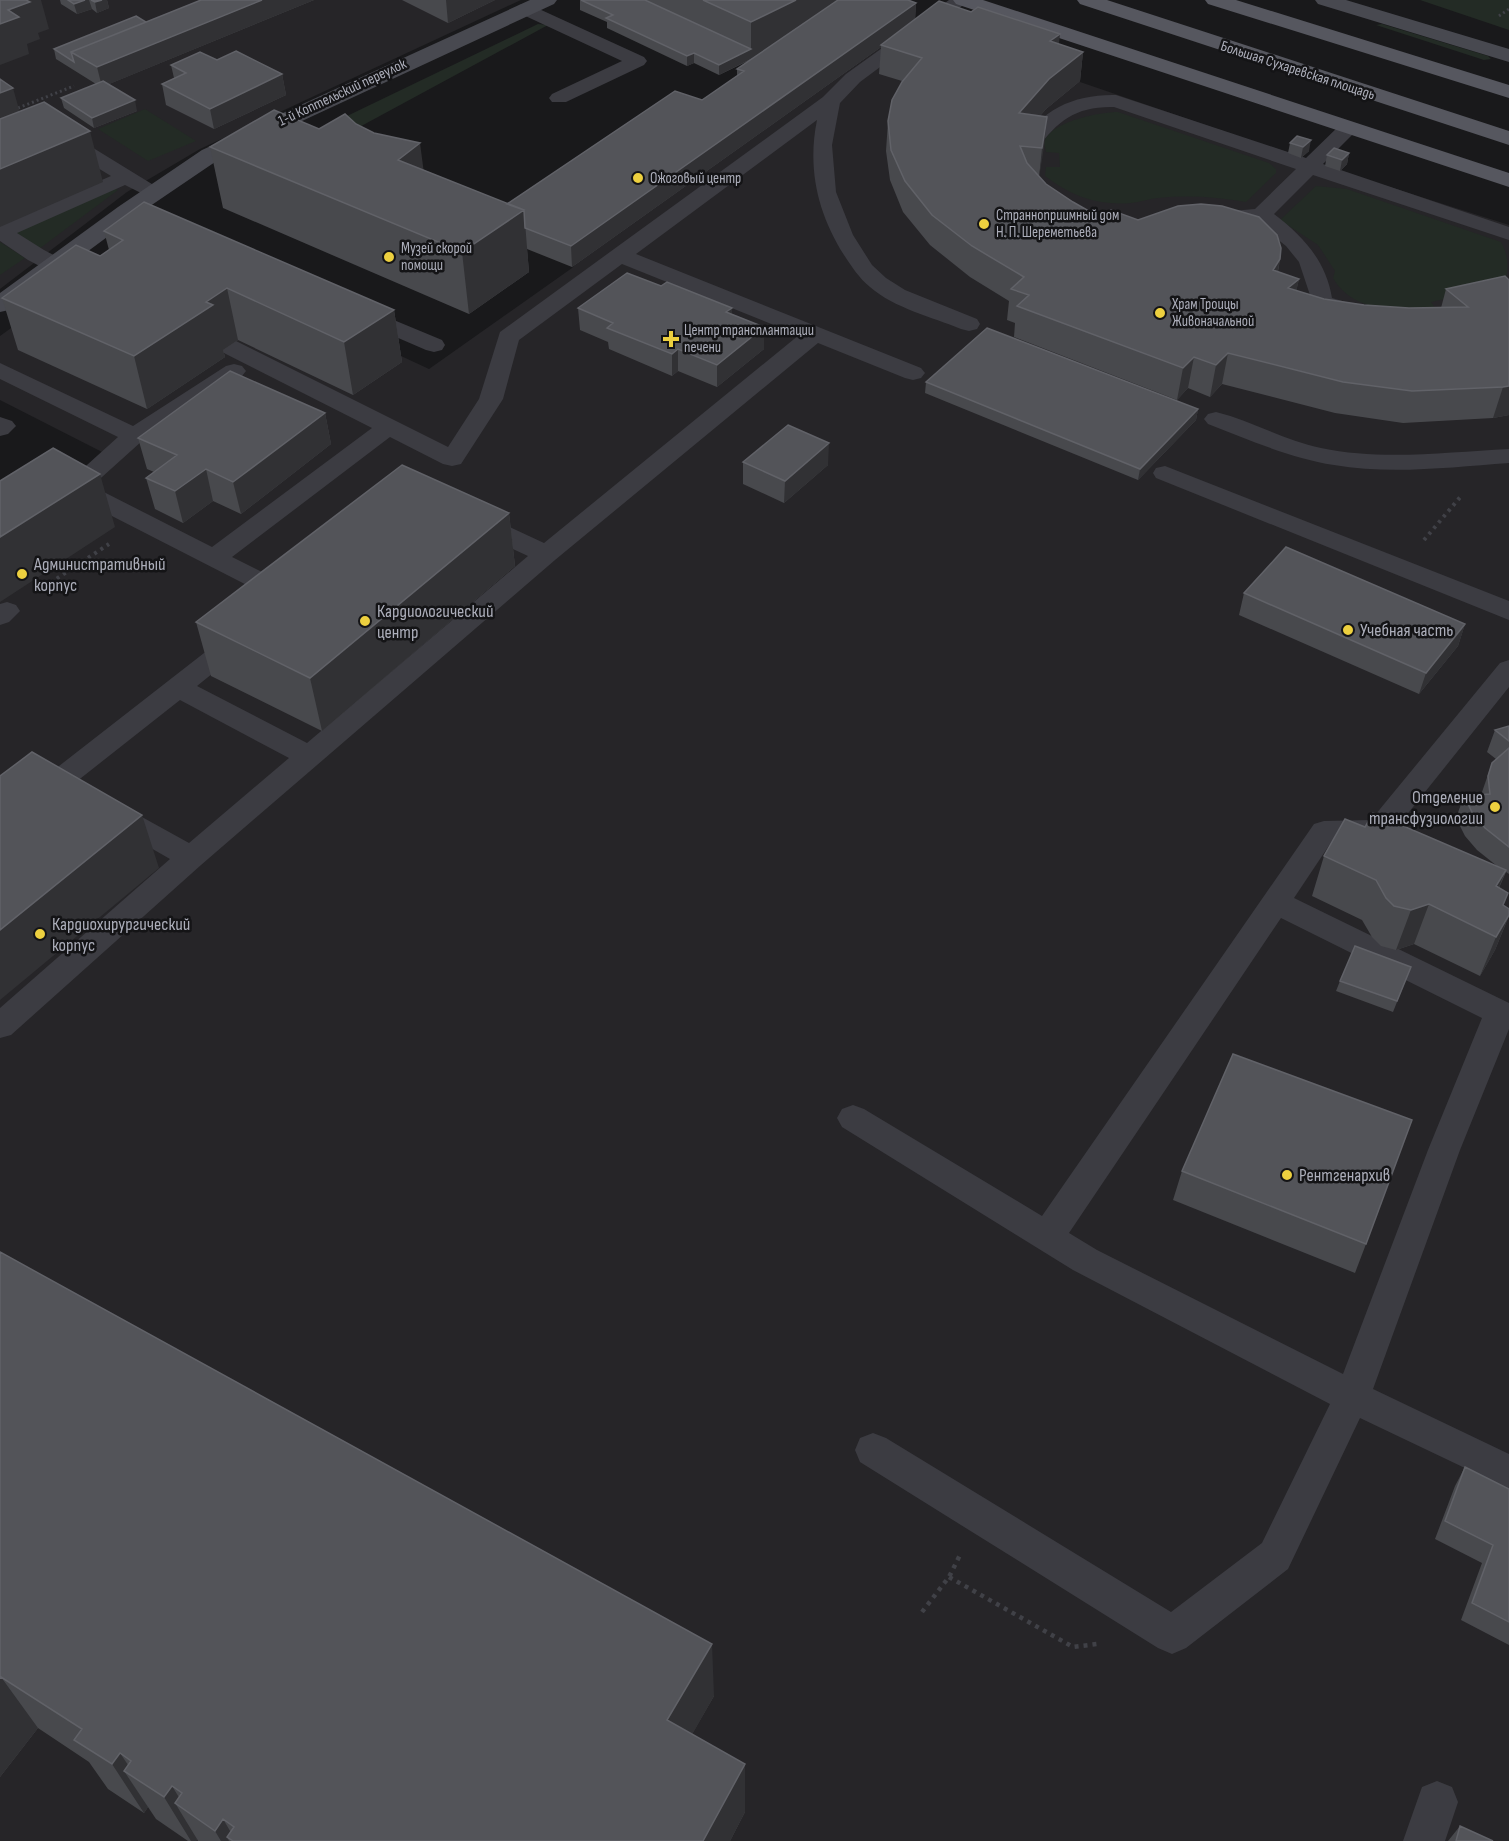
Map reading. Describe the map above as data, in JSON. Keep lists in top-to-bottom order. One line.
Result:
{"streets":{"main road":["Большая Сухаревская площадь"],"street":["1-й Коптельский переулок"]},"places":{"other":["Ожоговый центр","Странноприимный дом Н. П. Шереметьева","Музей скорой помощи","Храм Троицы Живоначальной","Административный корпус","Кардиологический центр","Учебная часть","Отделение трансфузиологии","Кардиохирургический корпус","Рентгенархив"],"health":["Центр трансплантации печени"]}}
